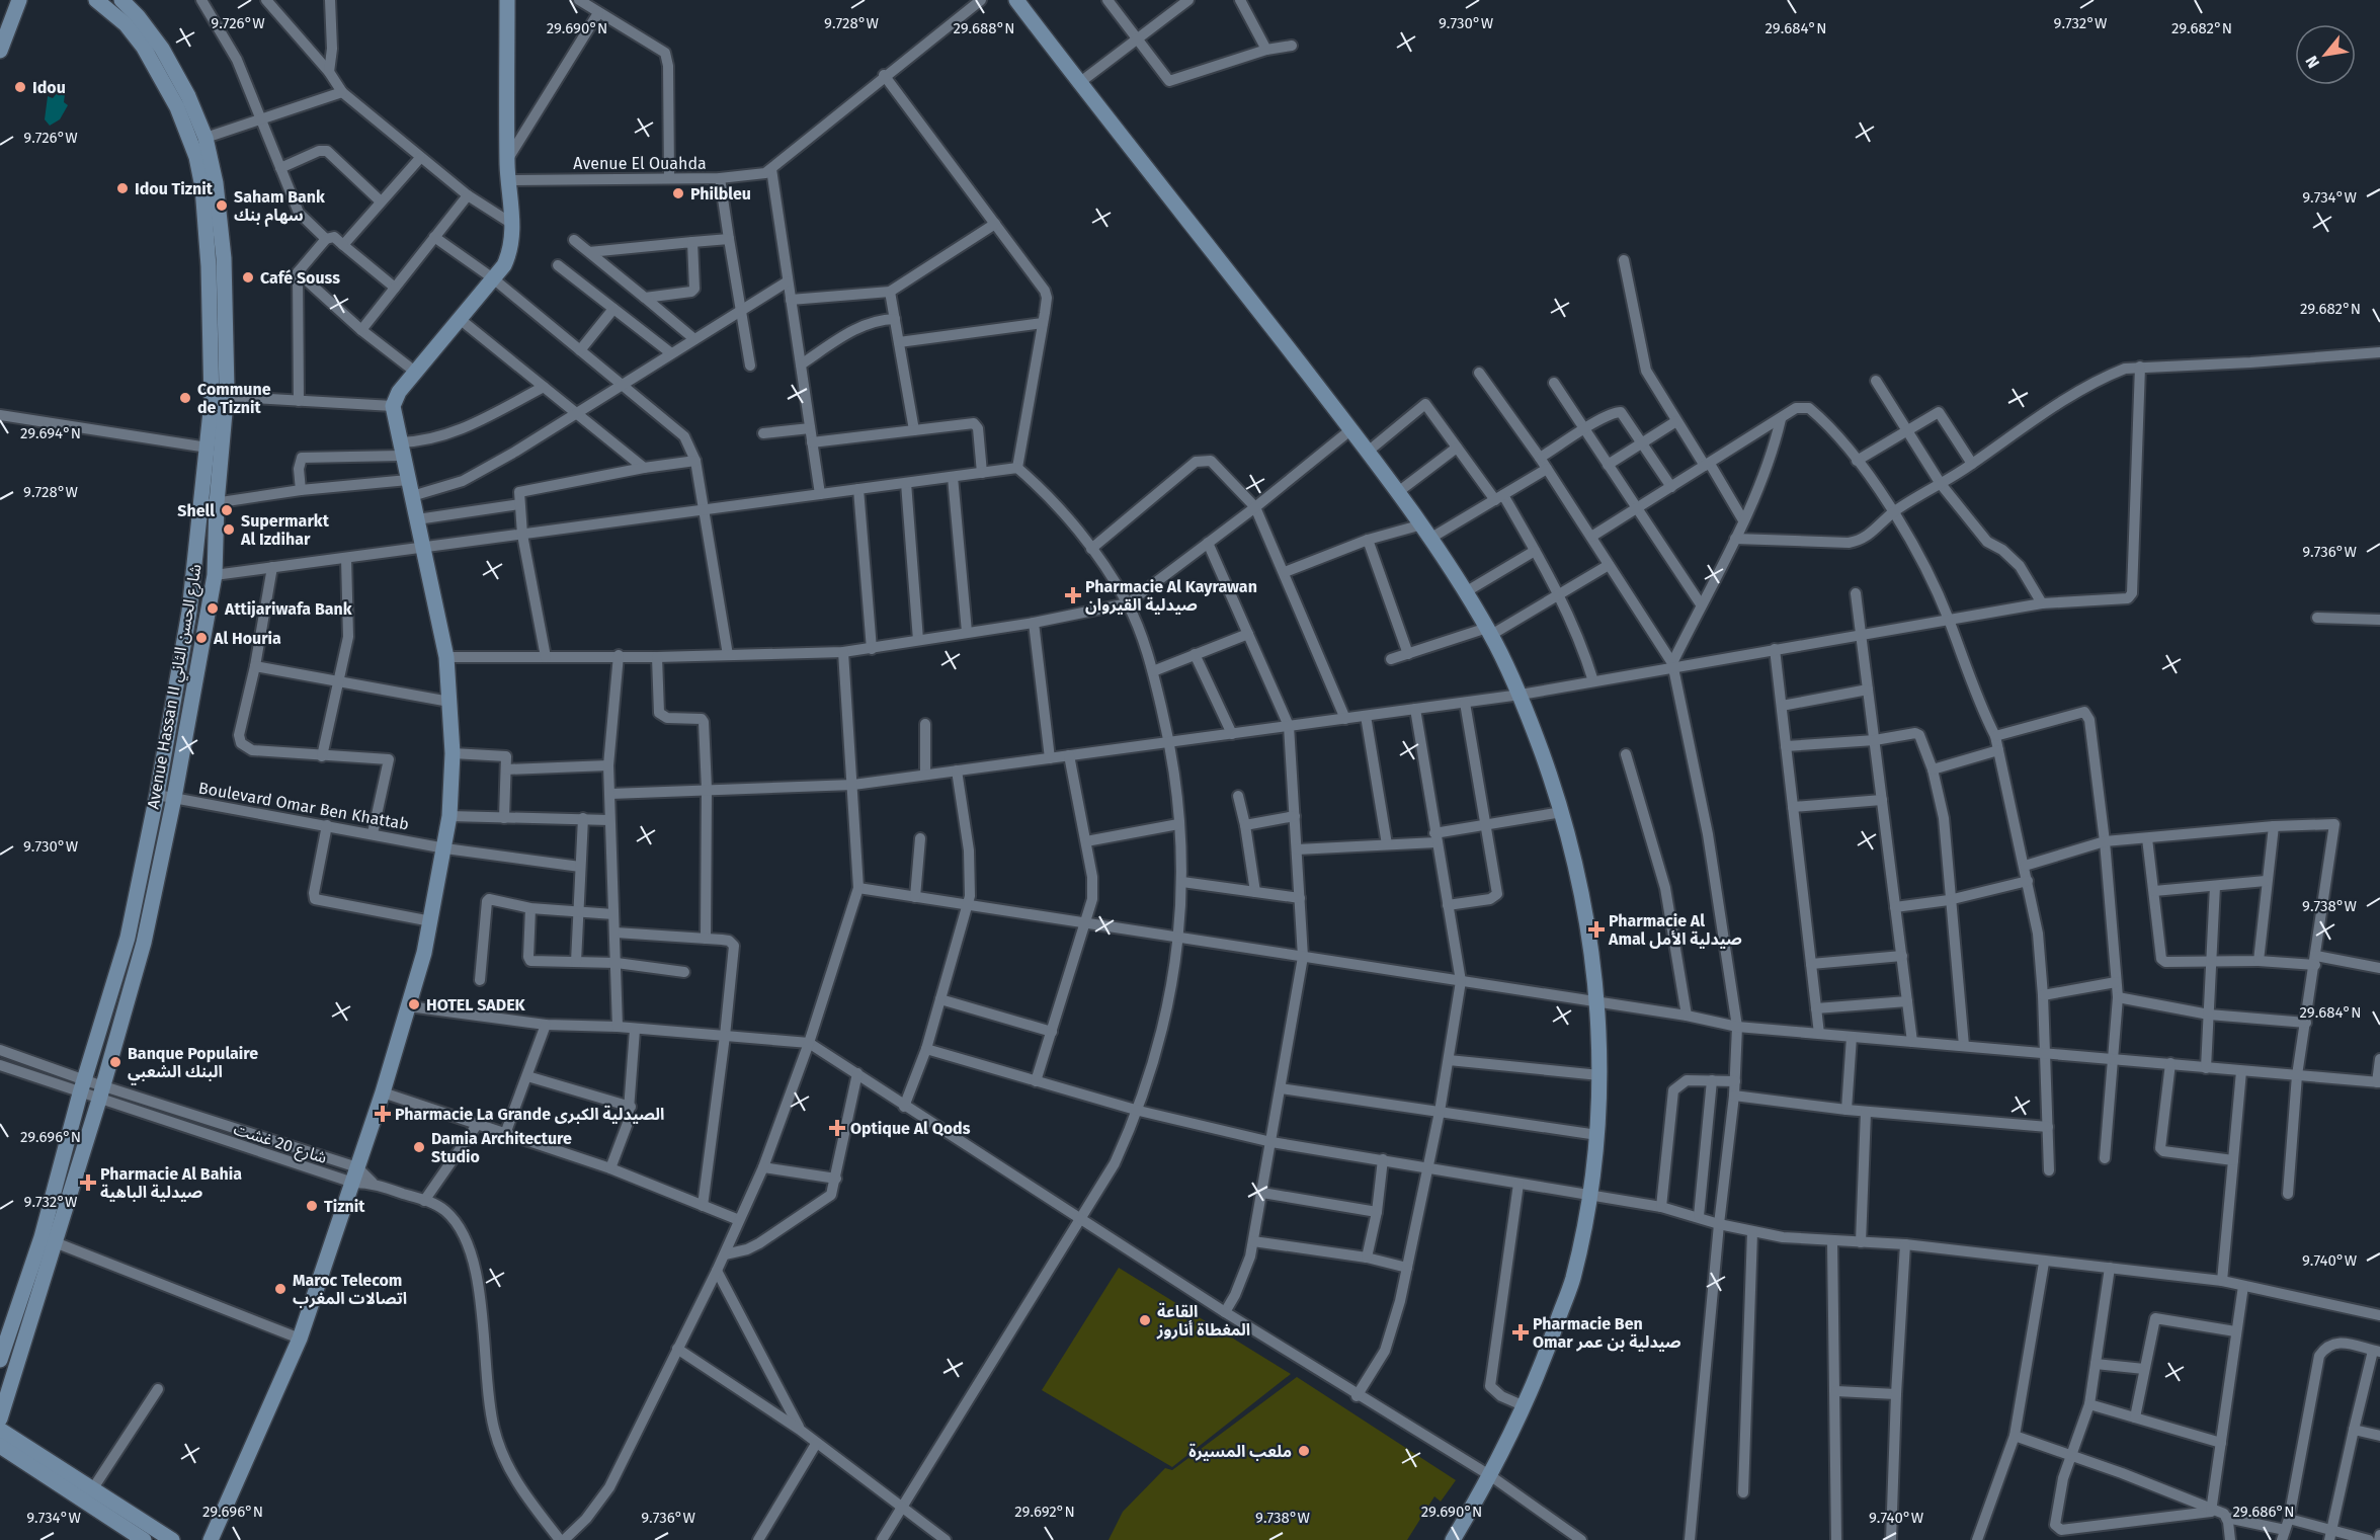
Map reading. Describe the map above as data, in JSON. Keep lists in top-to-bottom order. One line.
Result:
{"streets":{"street":["Avenue El Ouahda","Avenue Hassan II شارع الحسن الثاني","Boulevard Omar Ben Khattab","شارع 20 غشت"]},"crossings":[["Avenue Hassan II شارع الحسن الثاني","Boulevard Omar Ben Khattab"],["Avenue Hassan II شارع الحسن الثاني","شارع 20 غشت"]],"places":{"other":["Idou","Idou Tiznit","Philbleu","Saham Bank سهام بنك","Café Souss","Commune de Tiznit","Shell","Supermarkt Al Izdihar","Attijariwafa Bank","Al Houria","HOTEL SADEK","Banque Populaire البنك الشعبي","Damia Architecture Studio","Tiznit","Maroc Telecom اتصالات المغرب","القاعة المغطاة أناروز","ملعب المسيرة"],"health":["Pharmacie Al Kayrawan صيدلية القيروان","Pharmacie Al Amal صيدلية الأمل","Pharmacie La Grande الصيدلية الكبرى","Optique Al Qods","Pharmacie Al Bahia صيدلية الباهية","Pharmacie Ben Omar صيدلية بن عمر"]},"north":"bottom left","coordinates":["9.728°W","9.732°W","9.726°W","9.730°W","29.690°N","29.688°N","29.684°N","29.682°N","9.734°W","29.694°N","9.736°W","9.738°W","29.696°N","9.740°W","29.692°N","29.686°N"]}
